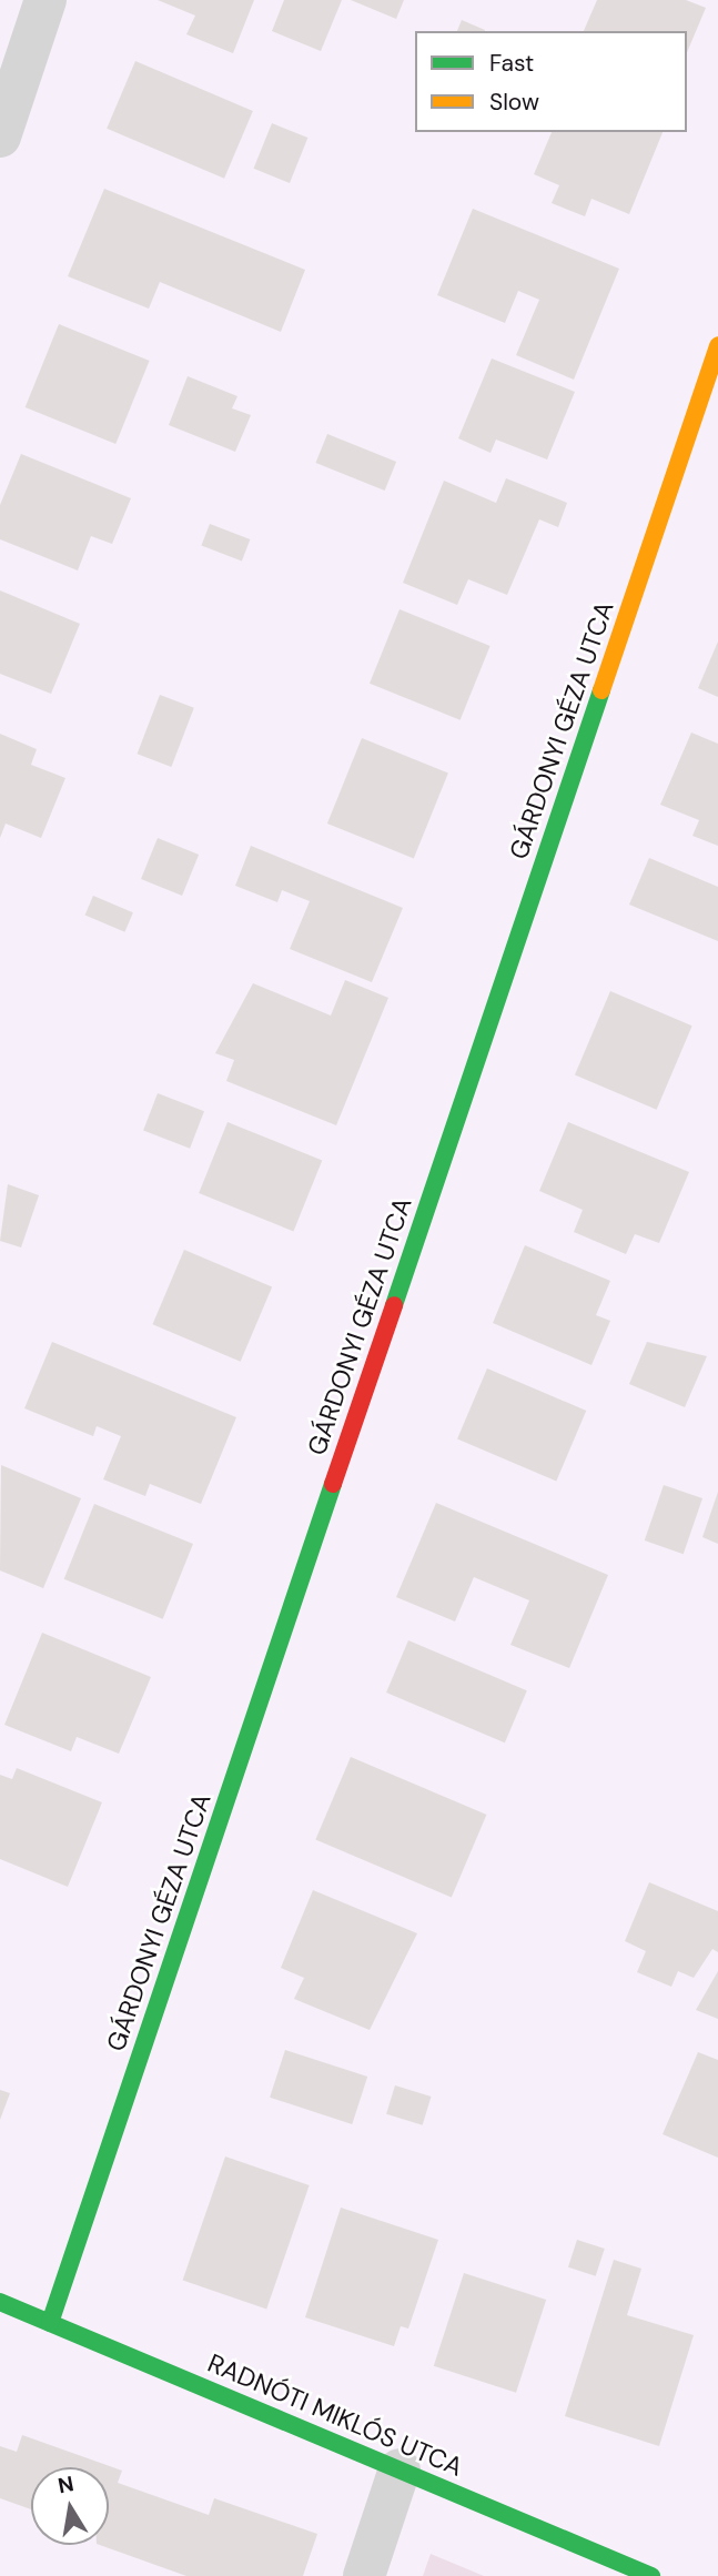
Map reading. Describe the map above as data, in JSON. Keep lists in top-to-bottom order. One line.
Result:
{"streets":{"street":["GÁRDONYI GÉZA UTCA","RADNÓTI MIKLÓS UTCA"]},"crossings":[["GÁRDONYI GÉZA UTCA","RADNÓTI MIKLÓS UTCA"]],"legend":["Fast","Slow"],"north":"top"}
